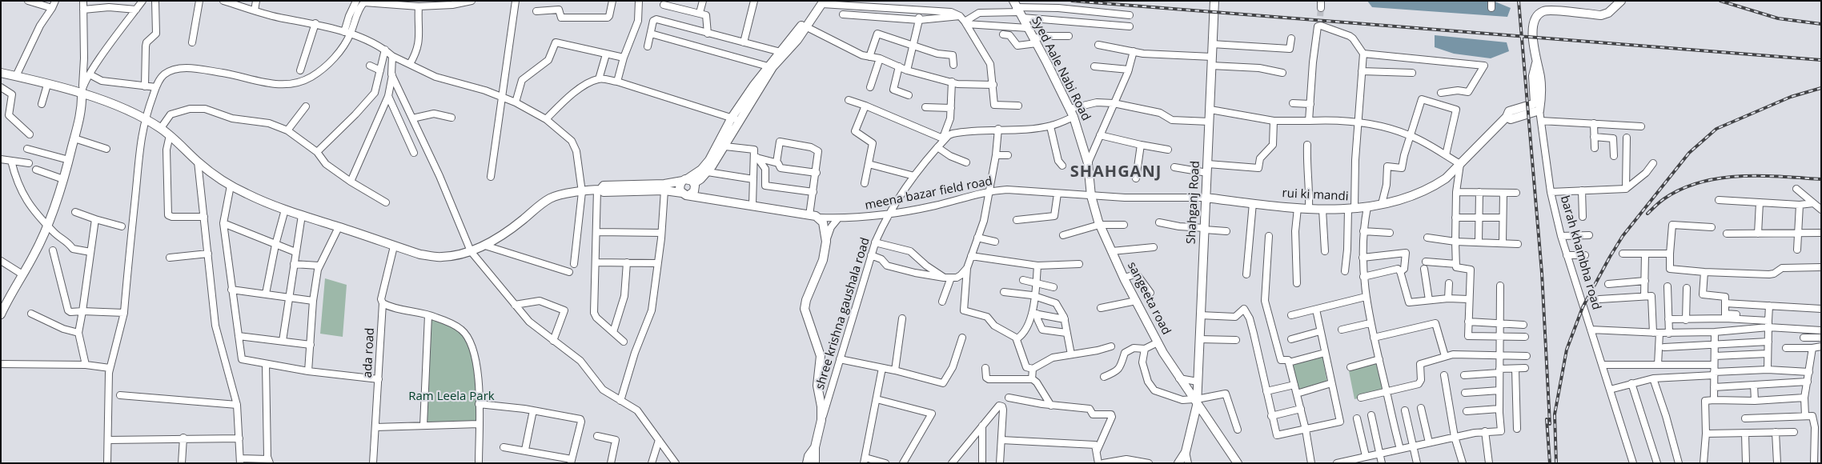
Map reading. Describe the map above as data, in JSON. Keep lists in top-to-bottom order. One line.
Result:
{"streets":{"main road":["Syed Aale Nabi Road","rui ki mandi","Shahganj Road","sangeeta road"],"street":["meena bazar field road","barah khambha road","shree krishna gaushala road","ada road"]},"crossings":[["Syed Aale Nabi Road","meena bazar field road"],["Syed Aale Nabi Road","rui ki mandi"],["Syed Aale Nabi Road","sangeeta road"],["meena bazar field road","rui ki mandi"],["meena bazar field road","sangeeta road"],["meena bazar field road","shree krishna gaushala road"],["rui ki mandi","Shahganj Road"],["rui ki mandi","sangeeta road"],["Shahganj Road","sangeeta road"]],"districts":["SHAHGANJ"],"parks":["Ram Leela Park"]}
